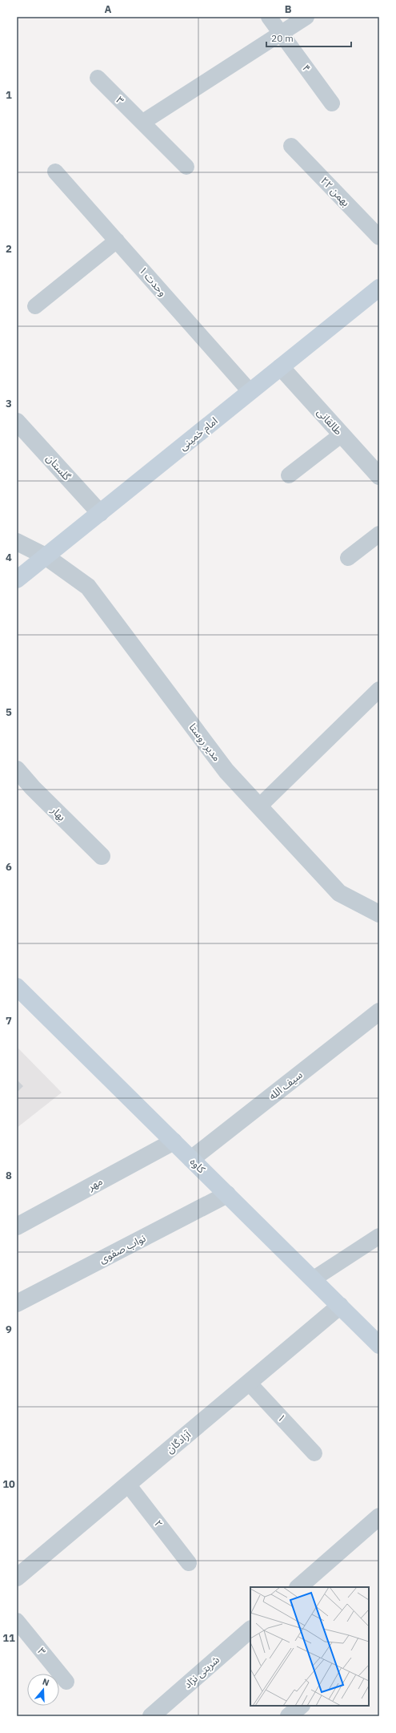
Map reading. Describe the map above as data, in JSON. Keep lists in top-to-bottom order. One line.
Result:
{"streets":{"street":["طالقانی","امام خمینی","گلستان","مدیر روستا","بهار","سیف الله","کاوه","مهر","نواب صفوی","آزادگان","شربتی نژاد"],"lane":["۴","۳","۲۲ بهمن","وحدت ۱","۱","۲"]},"crossings":[["وحدت ۱","امام خمینی"],["طالقانی","امام خمینی"],["امام خمینی","گلستان"],["امام خمینی","مدیر روستا"],["سیف الله","کاوه"],["کاوه","مهر"],["کاوه","نواب صفوی"],["کاوه","آزادگان"],["۱","آزادگان"],["آزادگان","۲"]],"scale_bar":"20 m","north":"top","grid":{"columns":["A","B"],"rows":["1","2","3","4","5","6","7","8","9","10","11"]}}
